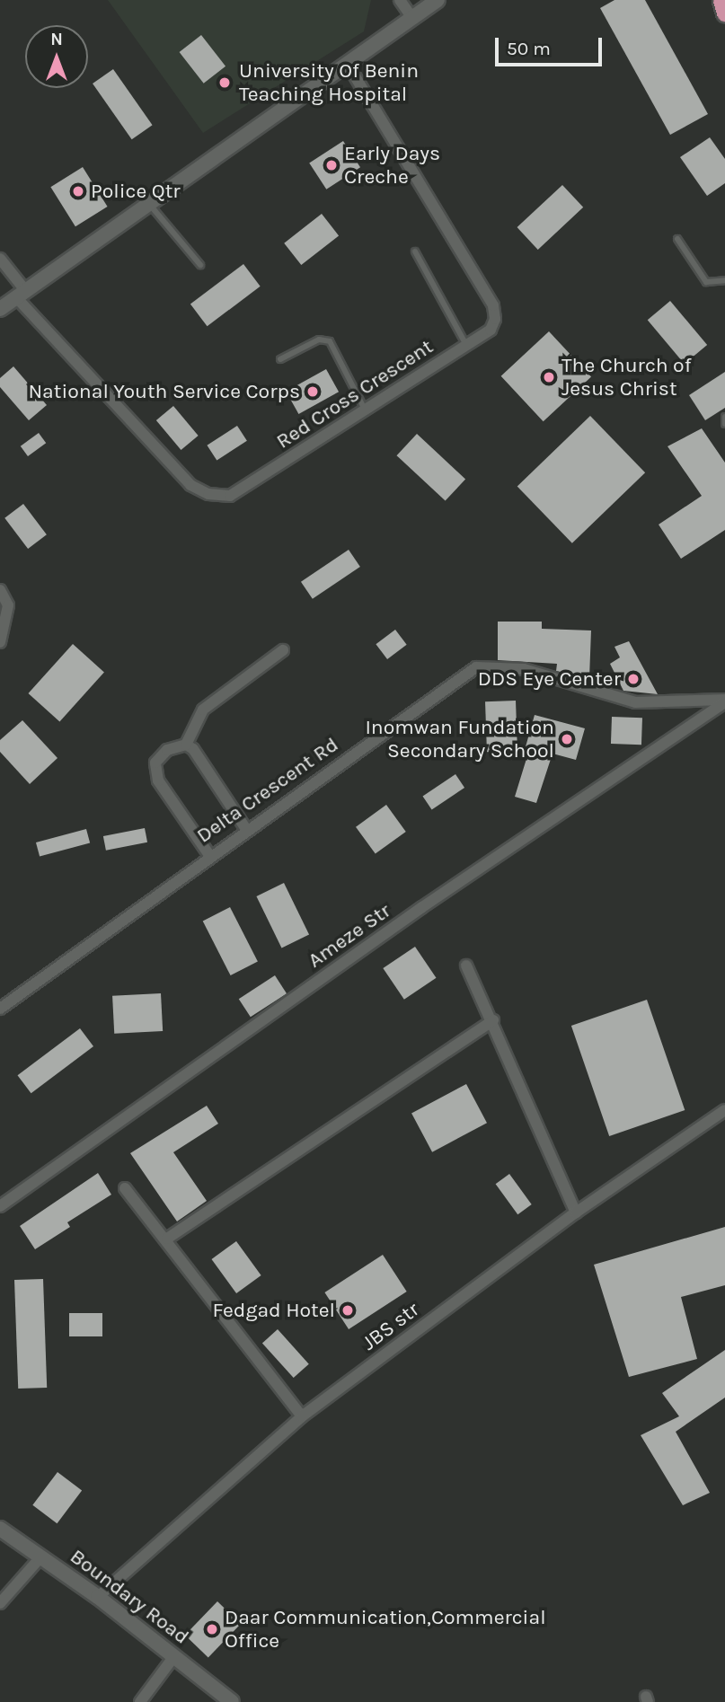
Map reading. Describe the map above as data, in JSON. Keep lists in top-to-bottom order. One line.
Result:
{"streets":{"street":["Red Cross Crescent","Delta Crescent Rd","Ameze Str","JBS str","Boundary Road"]},"crossings":[["Delta Crescent Rd","Ameze Str"],["JBS str","Boundary Road"]],"places":["University Of Benin Teaching Hospital","Early Days Creche","Police Qtr","The Church of Jesus Christ","National Youth Service Corps","DDS Eye Center","Inomwan Fundation Secondary School","Fedgad Hotel","Daar Communication,Commercial Office"],"scale_bar":"50 m","north":"top"}
